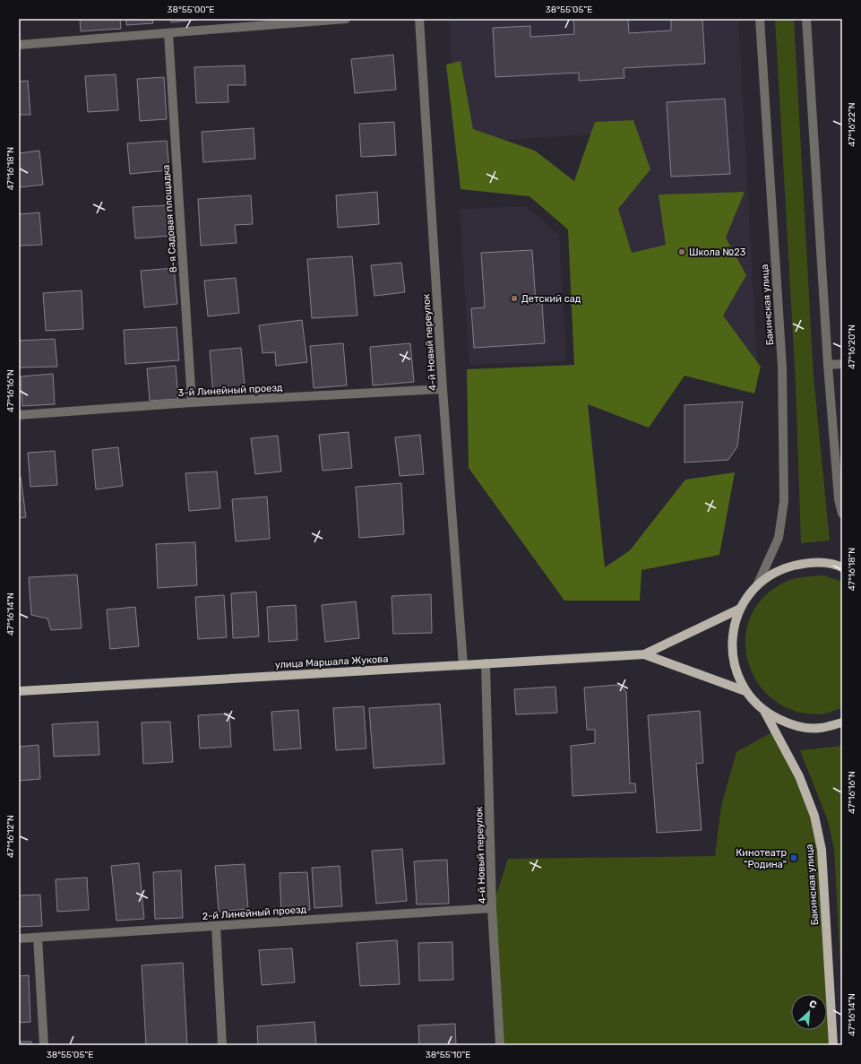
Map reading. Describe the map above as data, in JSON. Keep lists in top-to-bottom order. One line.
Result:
{"streets":{"main road":["Бакинская улица","улица Маршала Жукова"],"street":["8-я Садовая площадка","4-й Новый переулок","3-й Линейный проезд","2-й Линейный проезд"]},"crossings":[["8-я Садовая площадка","3-й Линейный проезд"],["4-й Новый переулок","3-й Линейный проезд"],["4-й Новый переулок","улица Маршала Жукова"],["4-й Новый переулок","2-й Линейный проезд"]],"places":{"other":["Школа №23","Детский сад"],"transit":["Кинотеатр \"Родина\""]},"north":"top right","coordinates":["38°55'00\"E","38°55'05\"E","47°16'22\"N","47°16'18\"N","47°16'20\"N","47°16'16\"N","47°16'14\"N","47°16'12\"N","38°55'10\"E"]}
